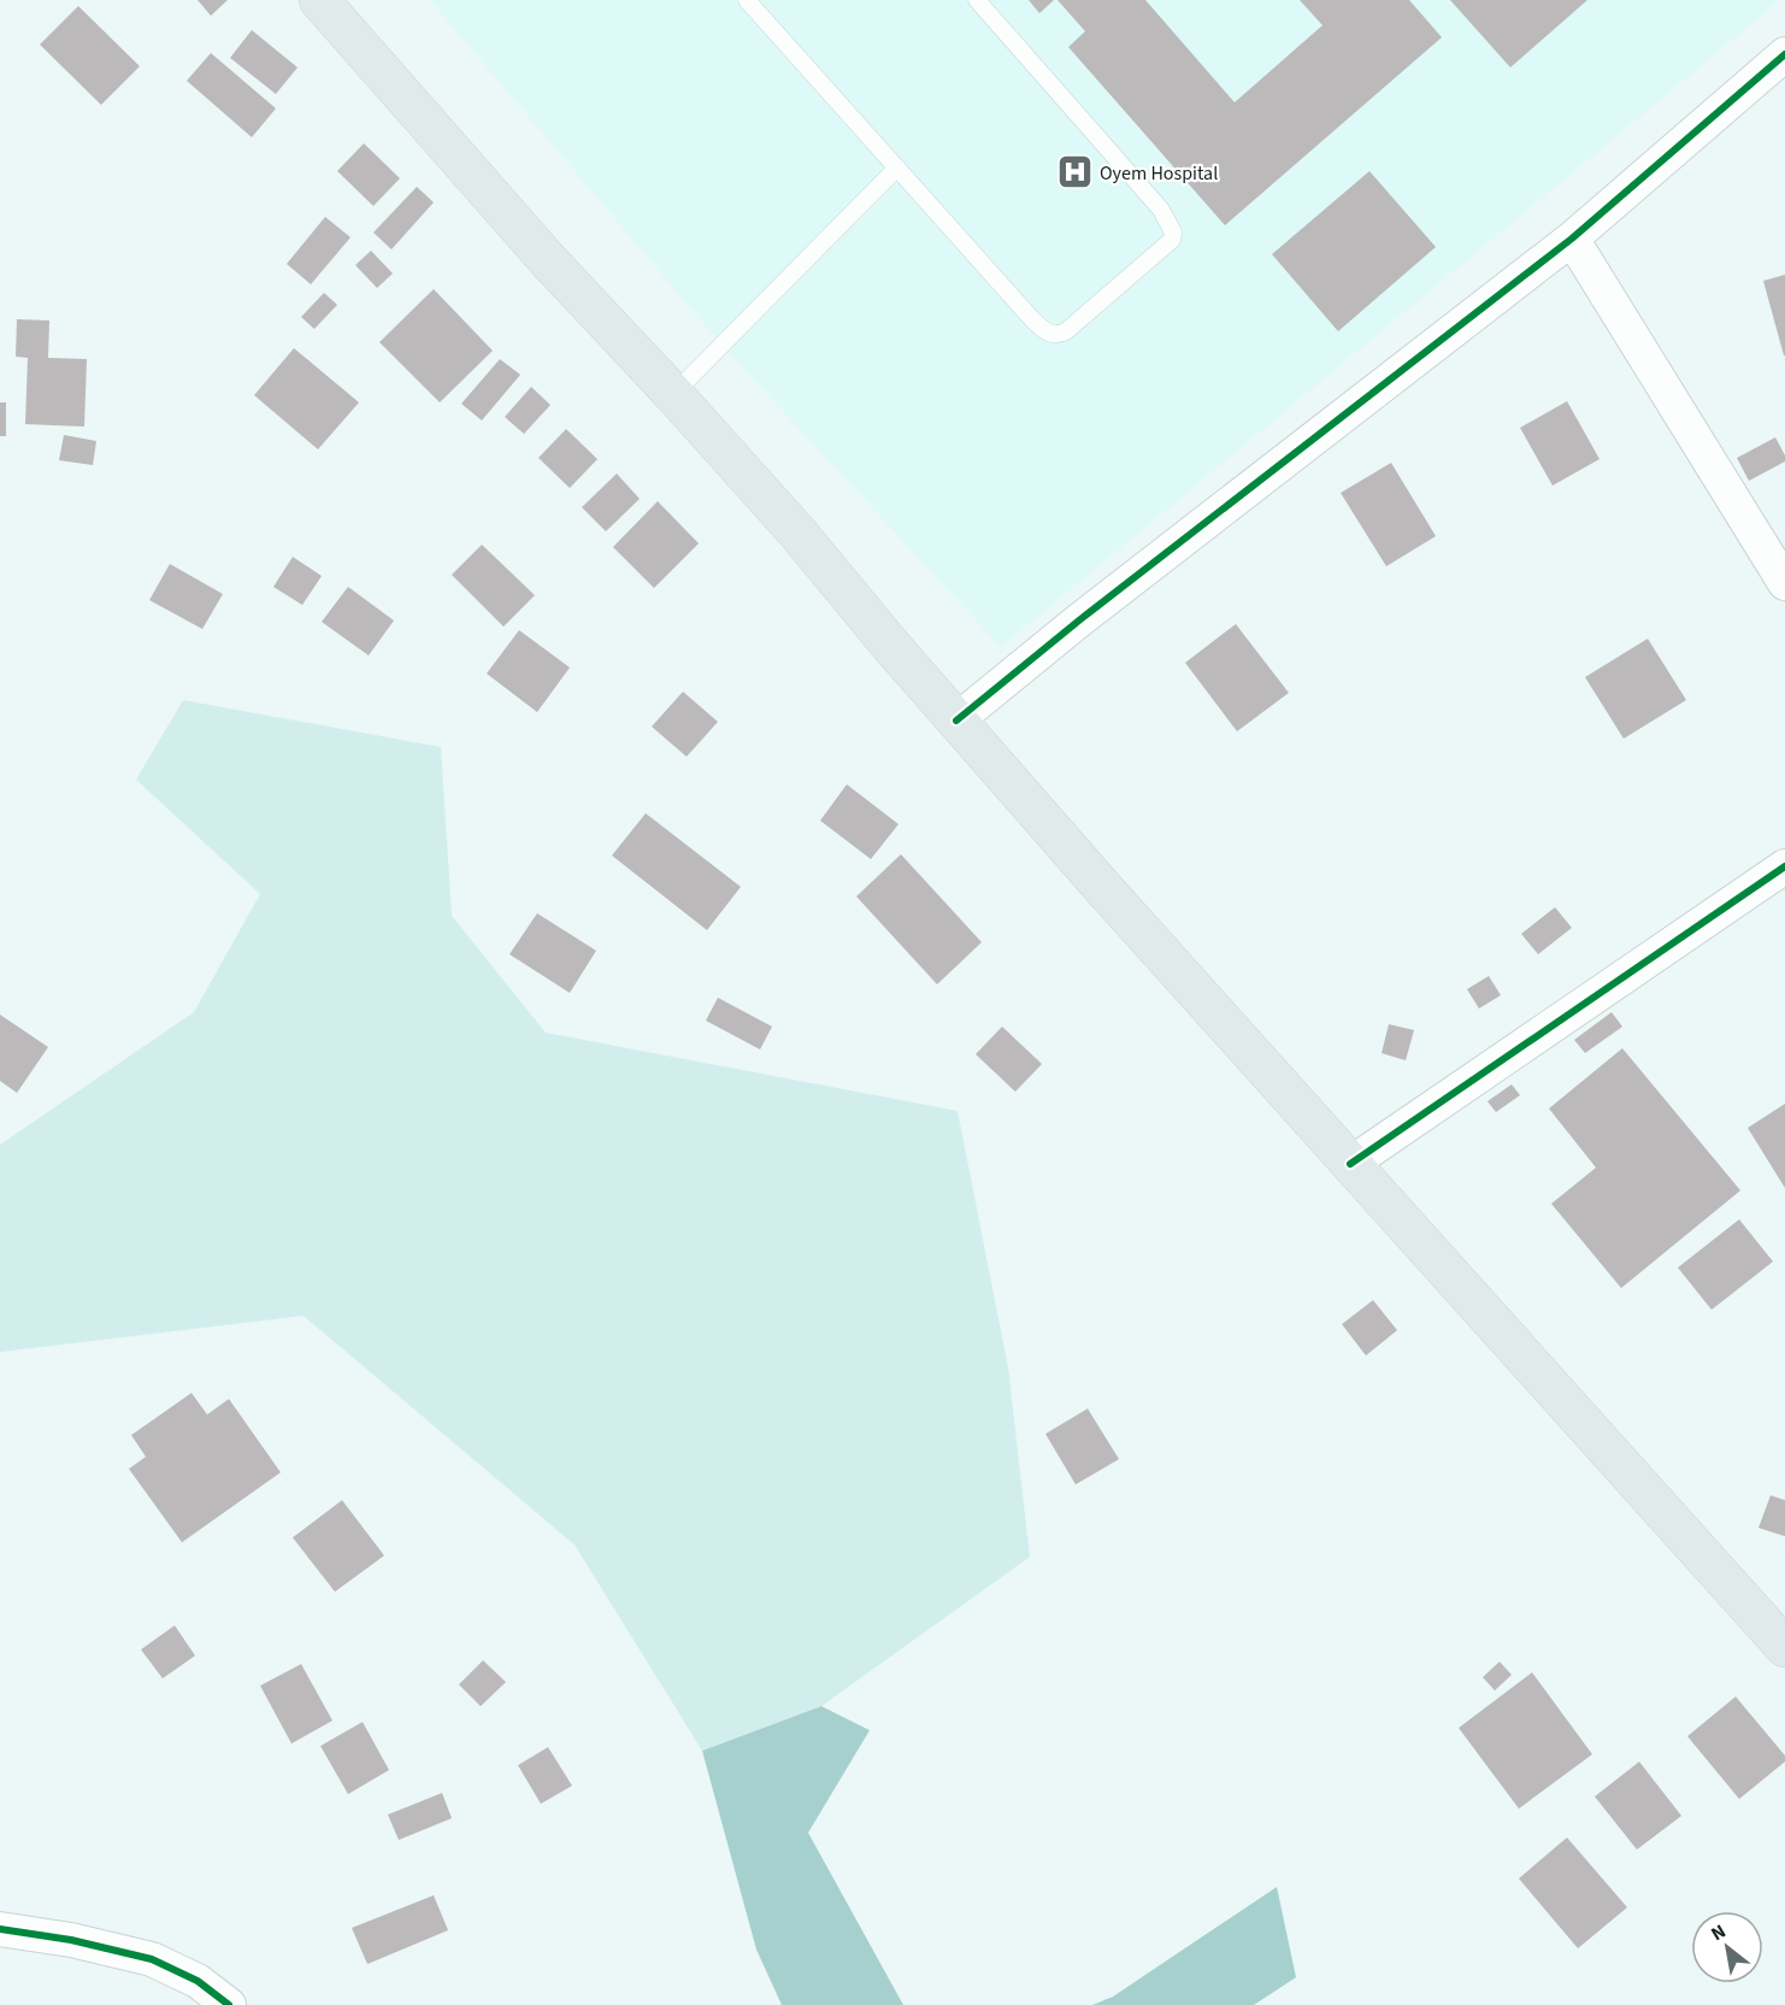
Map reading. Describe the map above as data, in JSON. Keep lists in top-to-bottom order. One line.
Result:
{"places":{"hospital":["Oyem Hospital"]},"north":"top left"}
